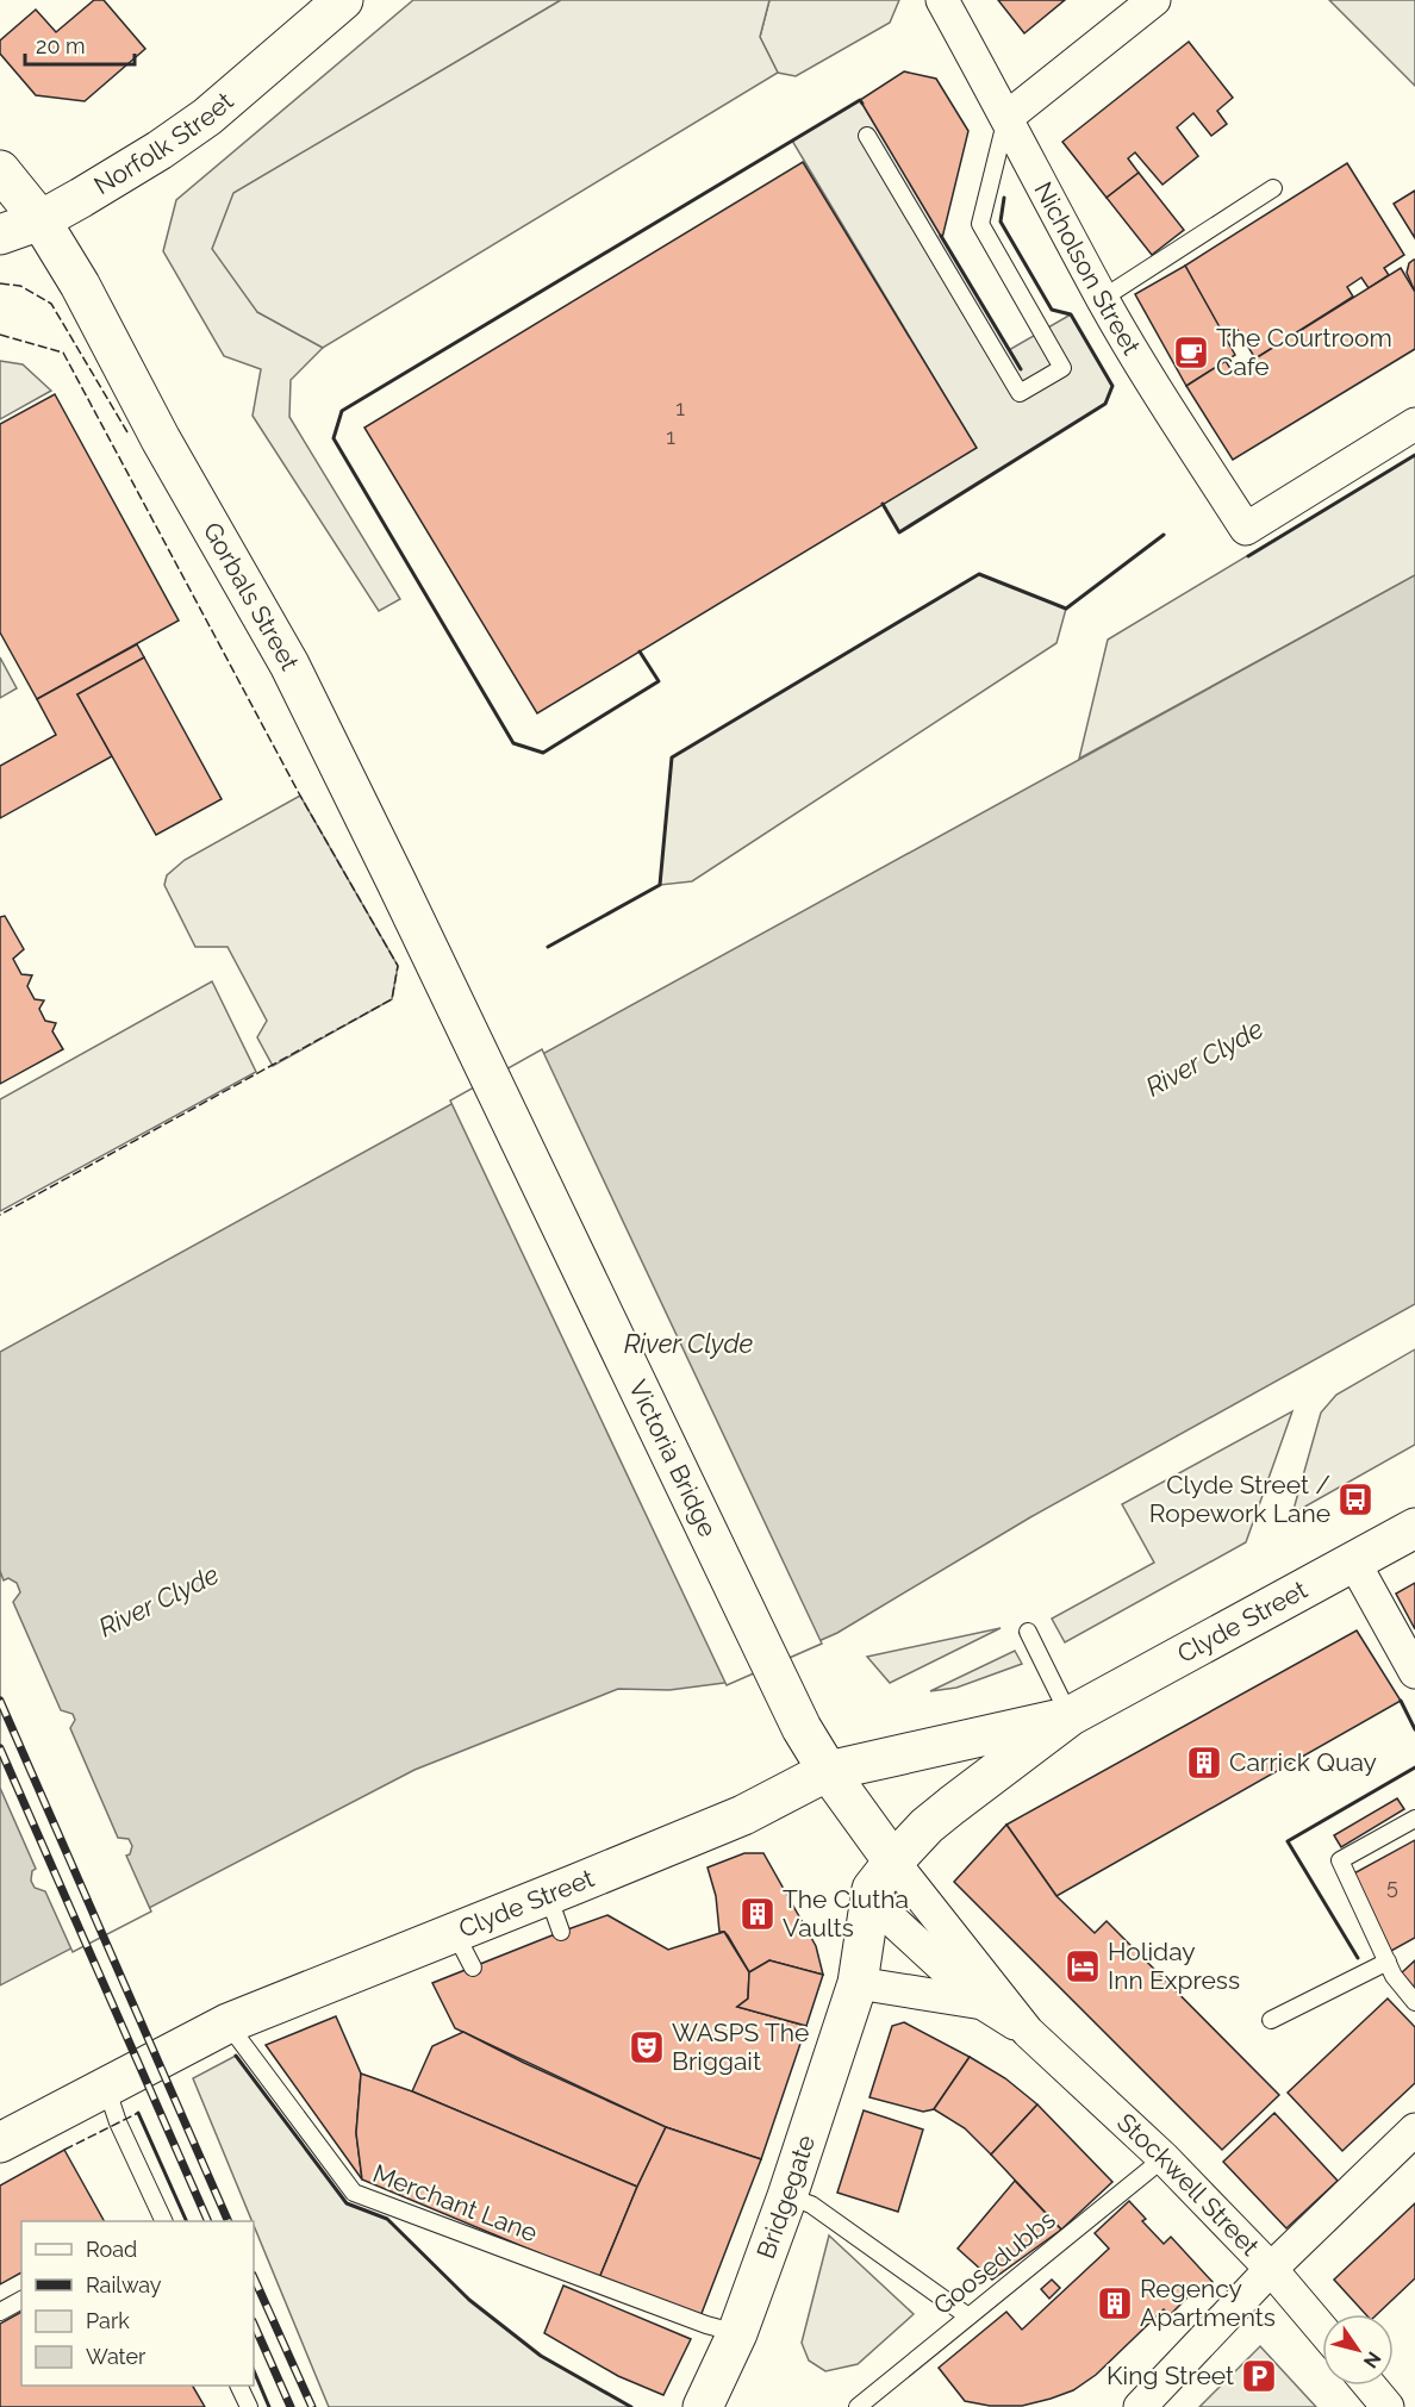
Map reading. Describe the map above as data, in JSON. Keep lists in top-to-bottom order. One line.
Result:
{"streets":{"main road":["Norfolk Street","Gorbals Street","Victoria Bridge","Clyde Street","Stockwell Street","Bridgegate"],"street":["Nicholson Street"],"lane":["Merchant Lane","Goosedubbs"]},"crossings":[["Norfolk Street","Gorbals Street"],["Gorbals Street","Victoria Bridge"],["Victoria Bridge","Stockwell Street"],["Clyde Street","Stockwell Street"],["Clyde Street","Merchant Lane"],["Stockwell Street","Bridgegate"],["Stockwell Street","Goosedubbs"],["Bridgegate","Merchant Lane"]],"water":["River Clyde"],"places":{"cafe":["The Courtroom Cafe"],"bus stop":["Clyde Street / Ropework Lane"],"building":["Carrick Quay","The Clutha Vaults","Regency Apartments"],"hotel":["Holiday Inn Express"],"theatre":["WASPS The Briggait"],"parking":["King Street"]},"house_numbers":["1","1","5"],"legend":["Road","Railway","Park","Water"],"scale_bar":"20 m","north":"bottom right"}
